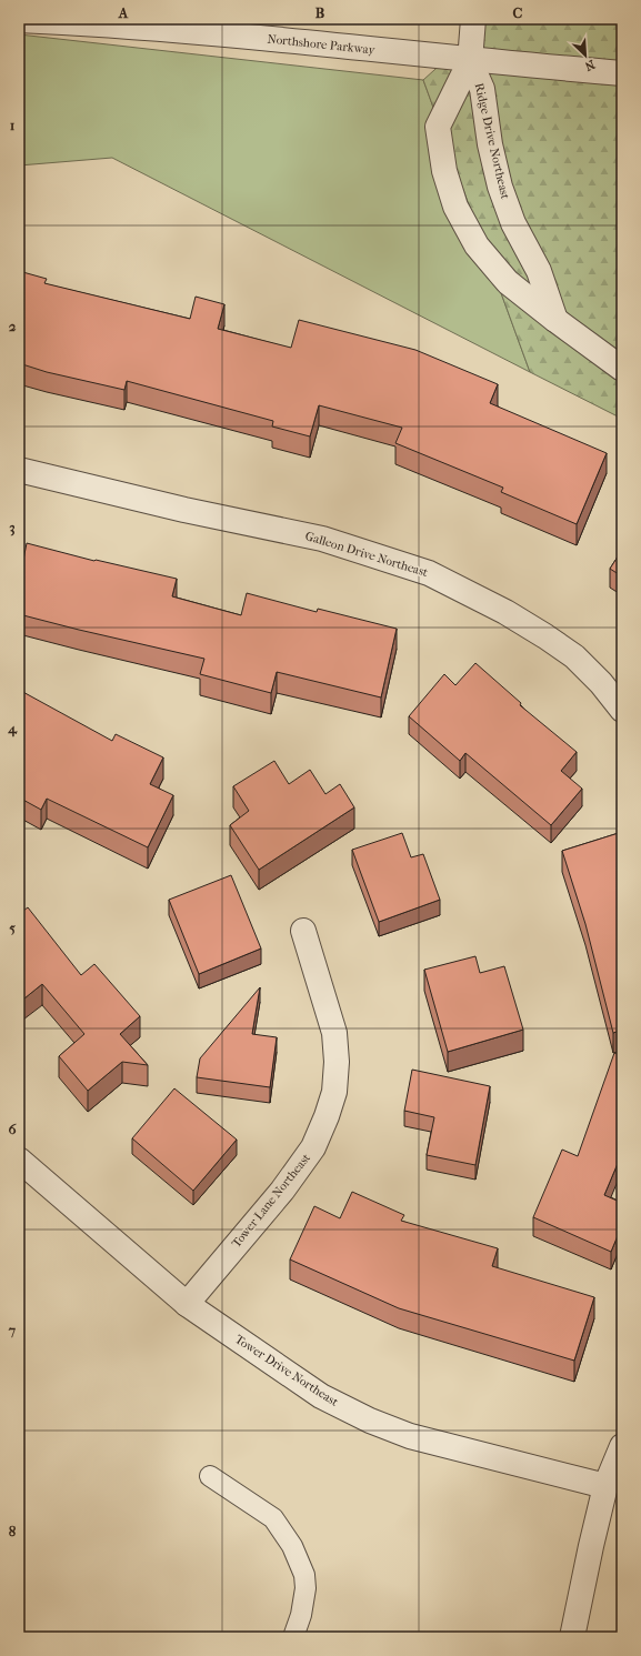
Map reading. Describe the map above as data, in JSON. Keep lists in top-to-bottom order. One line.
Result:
{"streets":{"street":["Northshore Parkway","Ridge Drive Northeast","Galleon Drive Northeast","Tower Lane Northeast","Tower Drive Northeast"]},"crossings":[["Northshore Parkway","Ridge Drive Northeast"],["Tower Lane Northeast","Tower Drive Northeast"]],"north":"bottom right","grid":{"columns":["A","B","C"],"rows":["1","2","3","4","5","6","7","8"]}}
